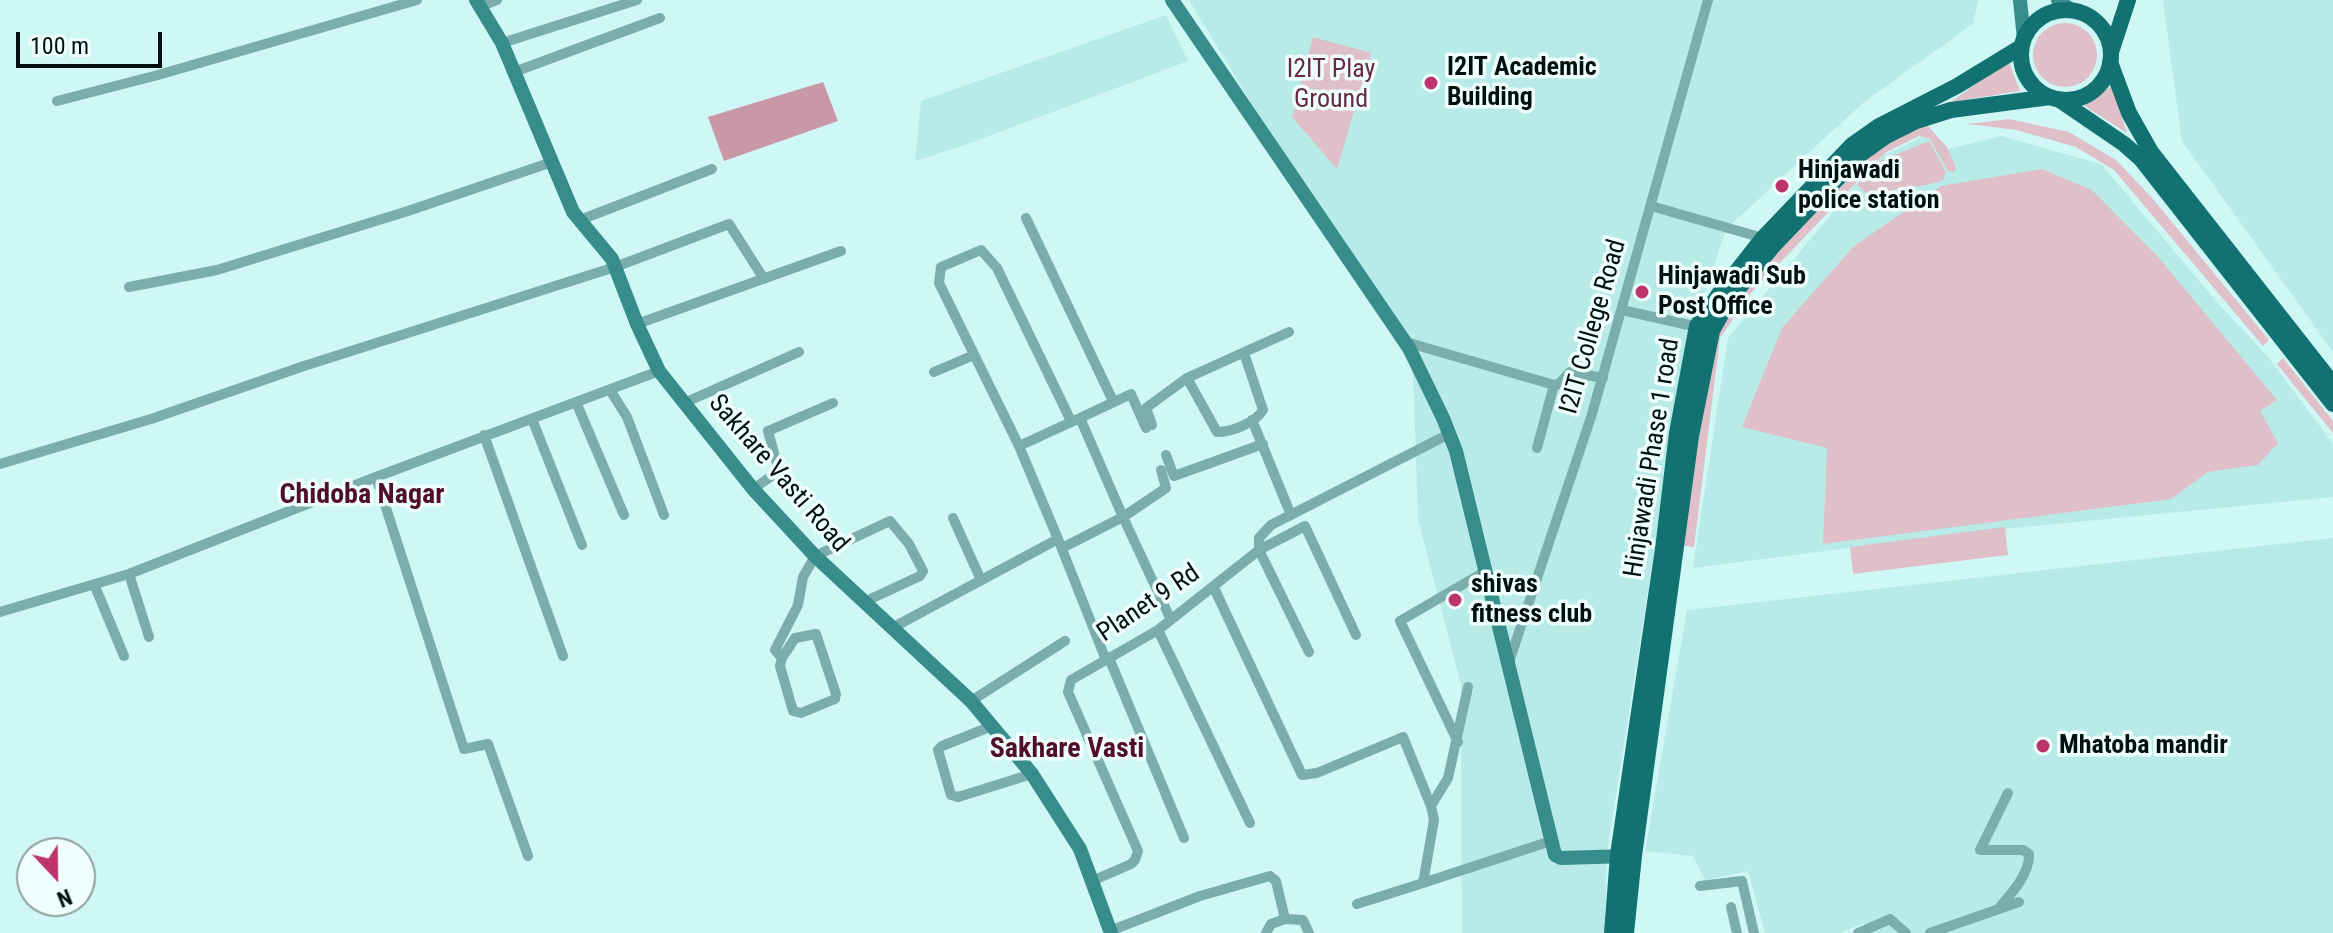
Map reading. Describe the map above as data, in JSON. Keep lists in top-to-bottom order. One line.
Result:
{"streets":{"main road":["Hinjawadi Phase 1 road"],"street":["I2IT College Road","Sakhare Vasti Road","Planet 9 Rd"]},"crossings":[["Sakhare Vasti Road","Planet 9 Rd"]],"districts":["Chidoba Nagar","Sakhare Vasti"],"parks":["I2IT Play Ground"],"places":["I2IT Academic Building","Hinjawadi police station","Hinjawadi Sub Post Office","shivas fitness club","Mhatoba mandir"],"scale_bar":"100 m","north":"bottom"}
